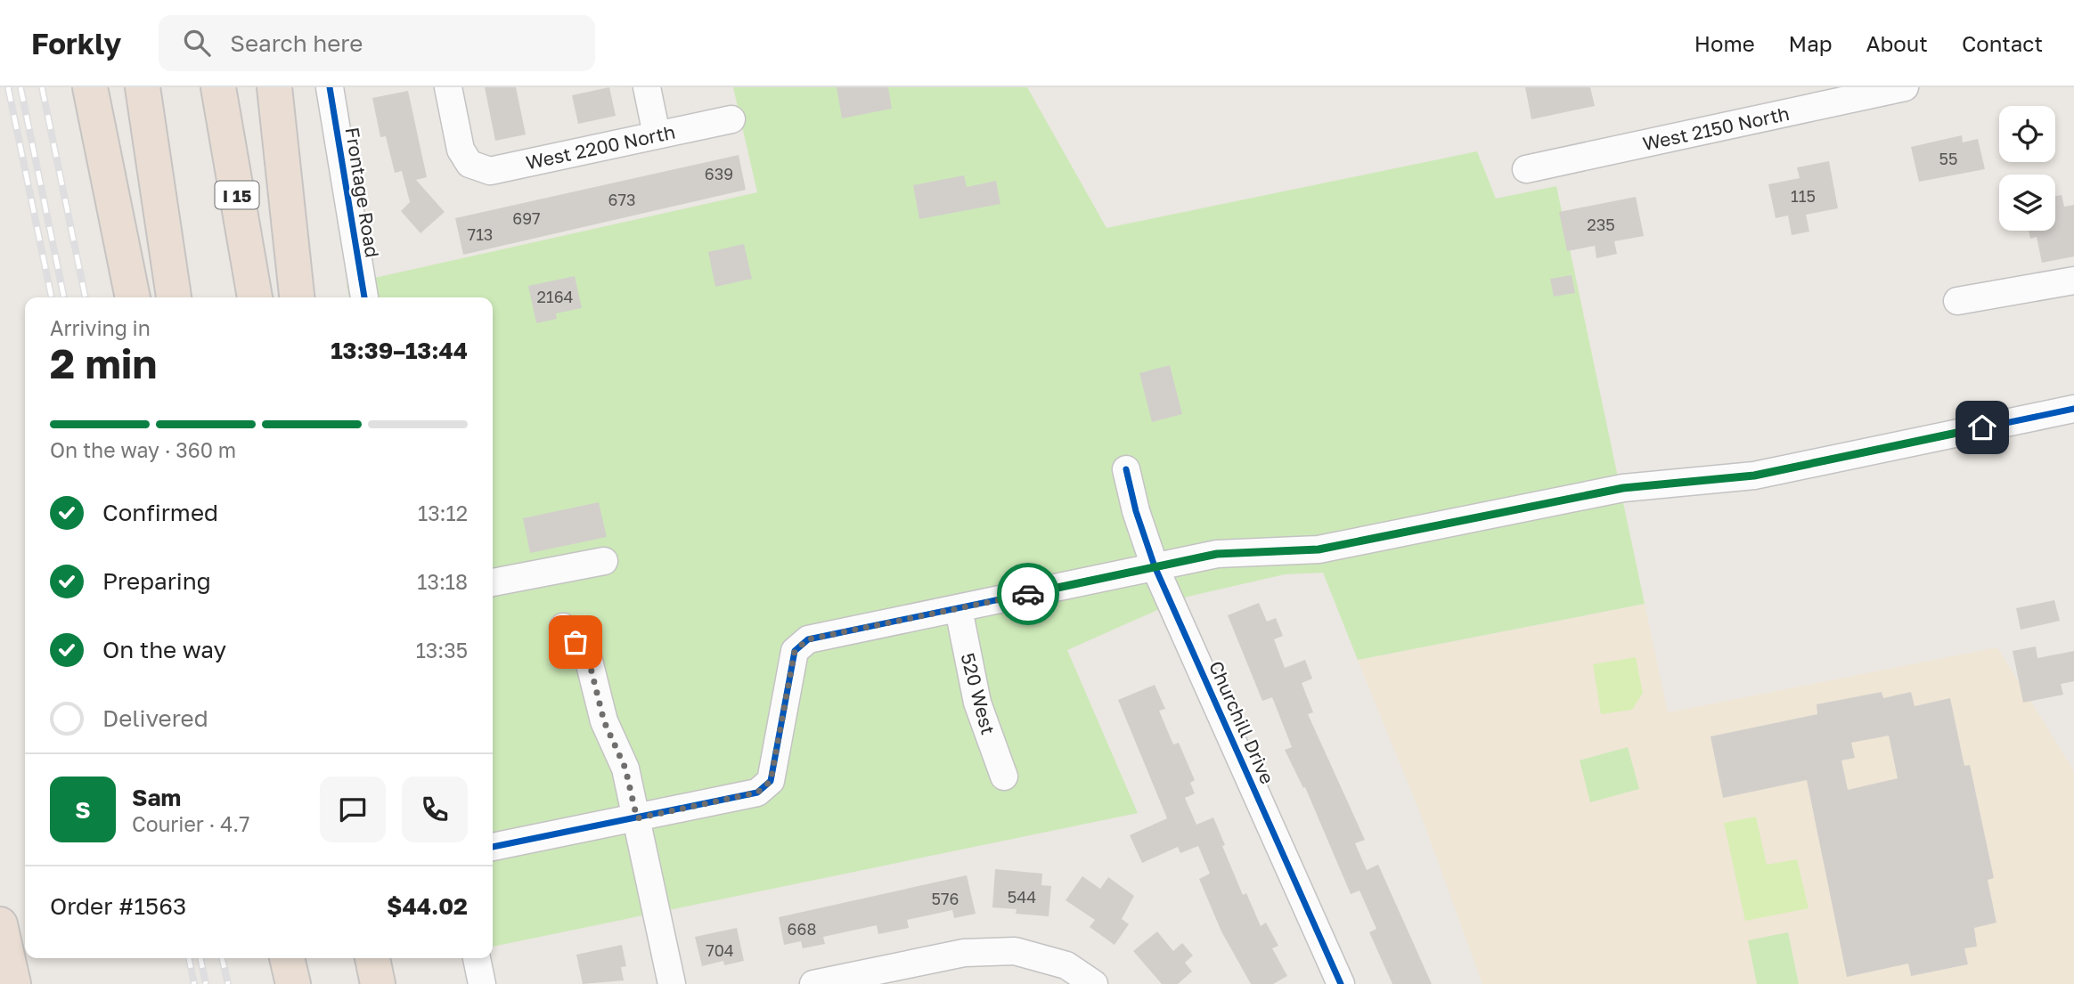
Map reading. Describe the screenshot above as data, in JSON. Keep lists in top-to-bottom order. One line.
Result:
{"streets":{"highway":["I 15"],"street":["West 2150 North","West 2200 North","Frontage Road","520 West","Churchill Drive"]},"house_numbers":["55","639","115","673","697","235","713","2164","544","576","668","704"],"page":{"header":"Forkly","search":"Search here","nav":["Home","Map","About","Contact"],"heading":["2 min","Arriving in","13:39–13:44"],"panel":["Sam","Courier · 4.7","Order #1563","$44.02"],"bar":"On the way · 360 m","list":[["Confirmed","13:12"],["Preparing","13:18"],["On the way","13:35"],"Delivered"],"round":"S"}}
